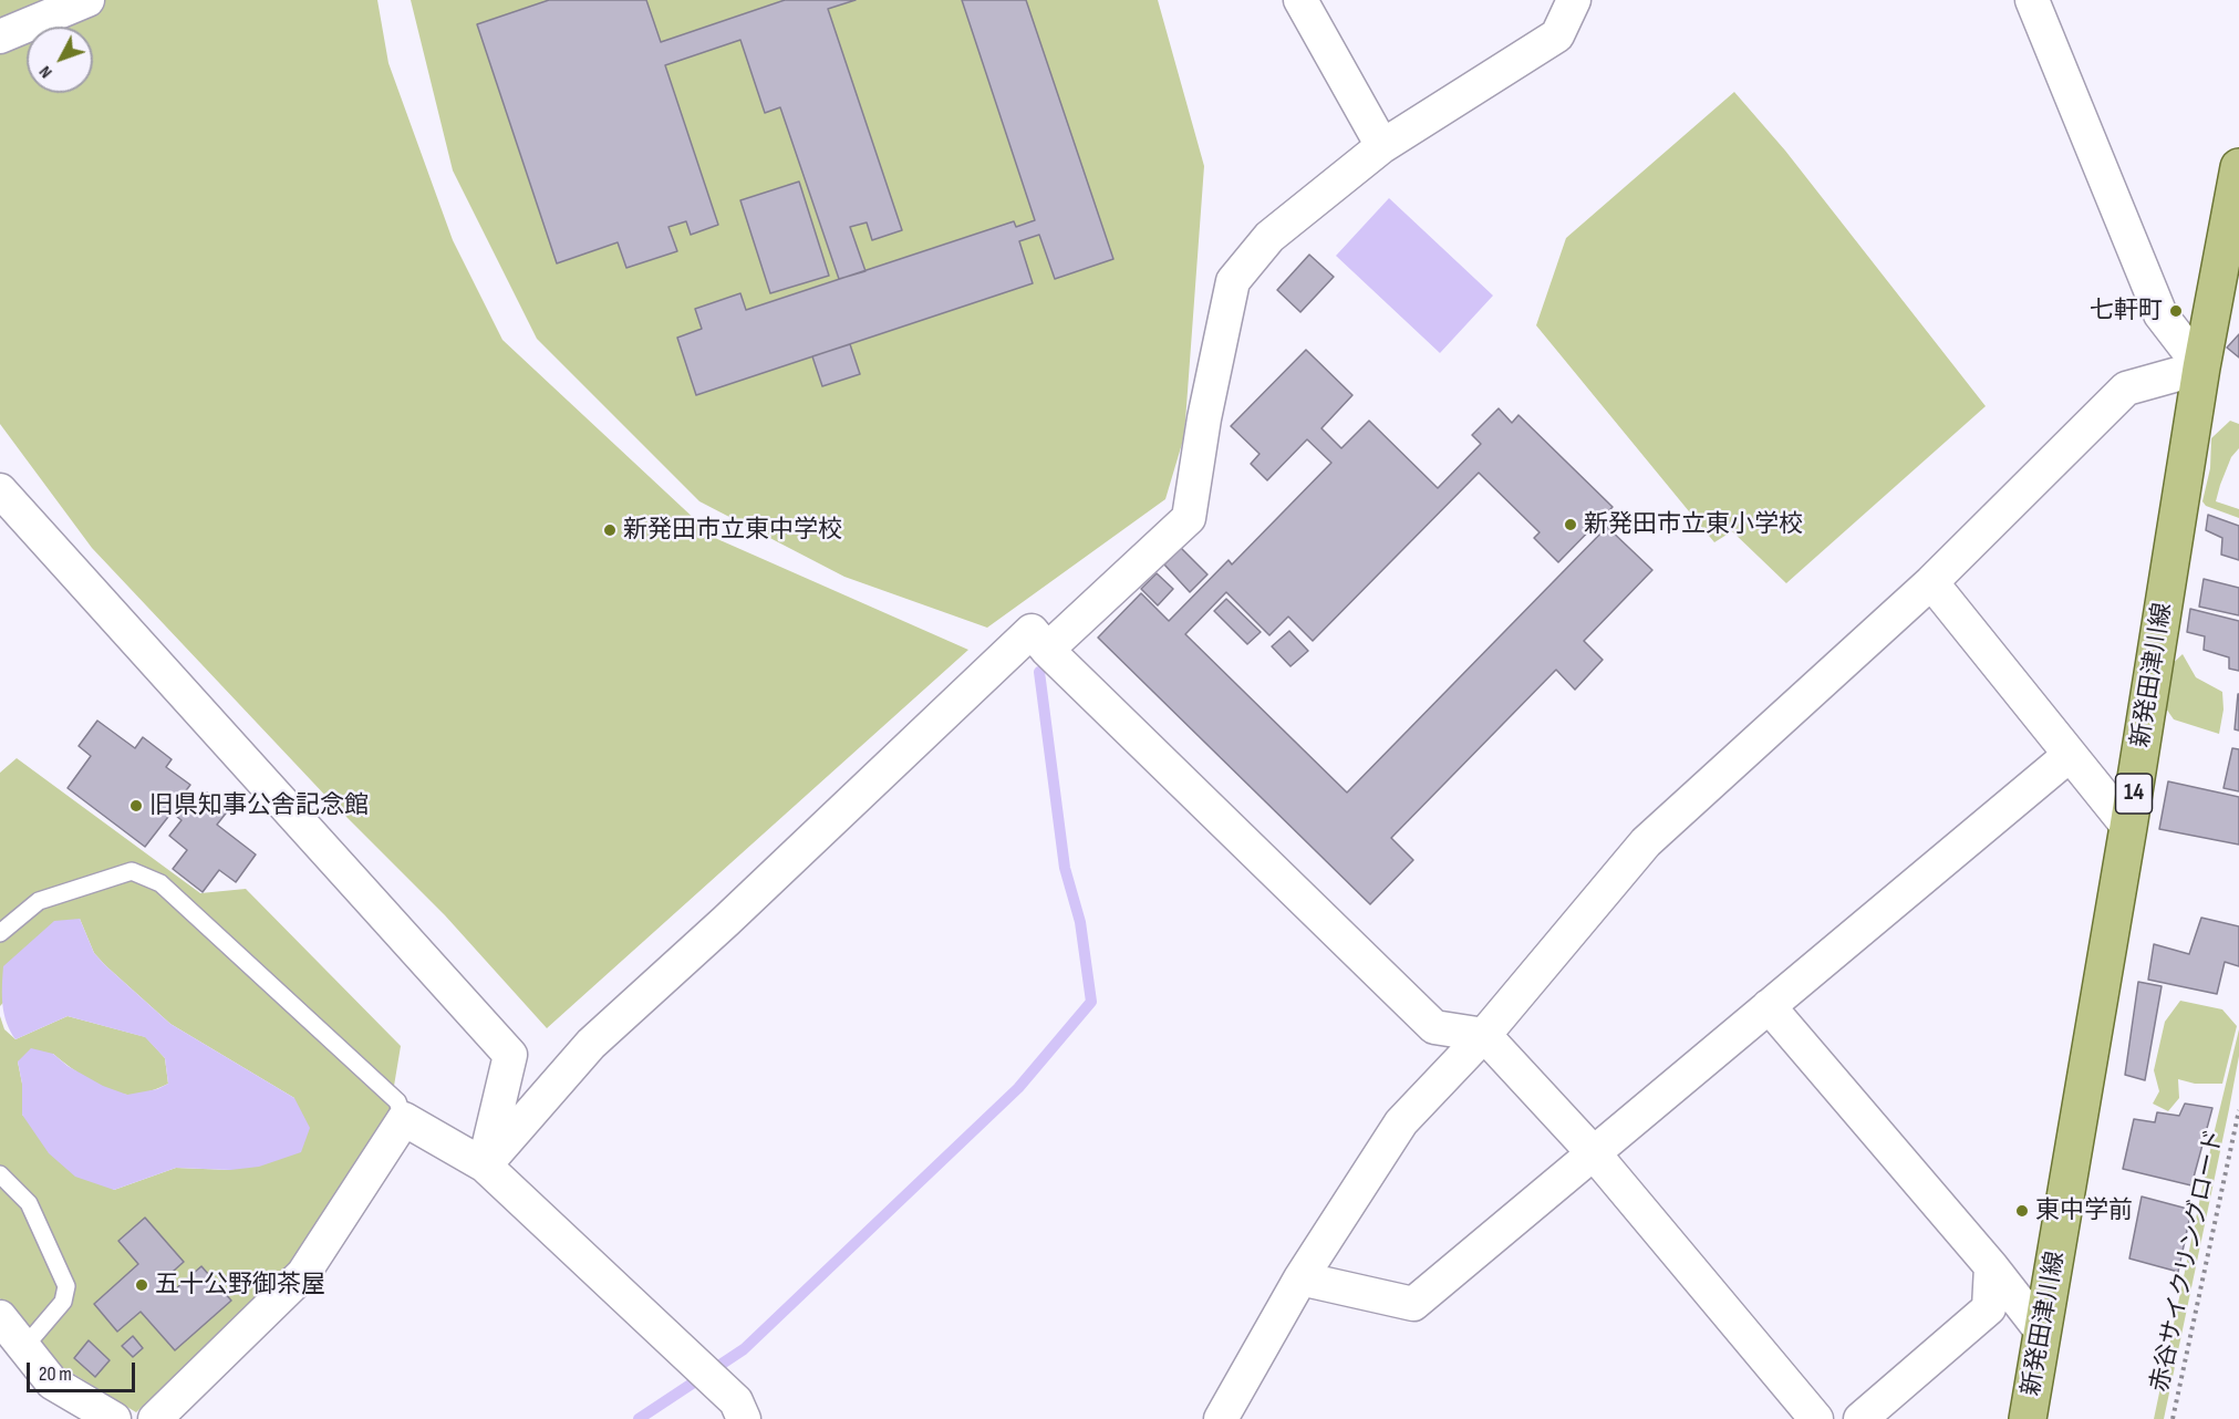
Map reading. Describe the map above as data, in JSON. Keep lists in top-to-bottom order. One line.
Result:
{"streets":{"main road":["新発田津川線","14"],"path":["赤谷サイクリングロード"]},"places":["七軒町","新発田市立東小学校","新発田市立東中学校","旧県知事公舎記念館","東中学前","五十公野御茶屋"],"scale_bar":"20 m","north":"bottom left"}
